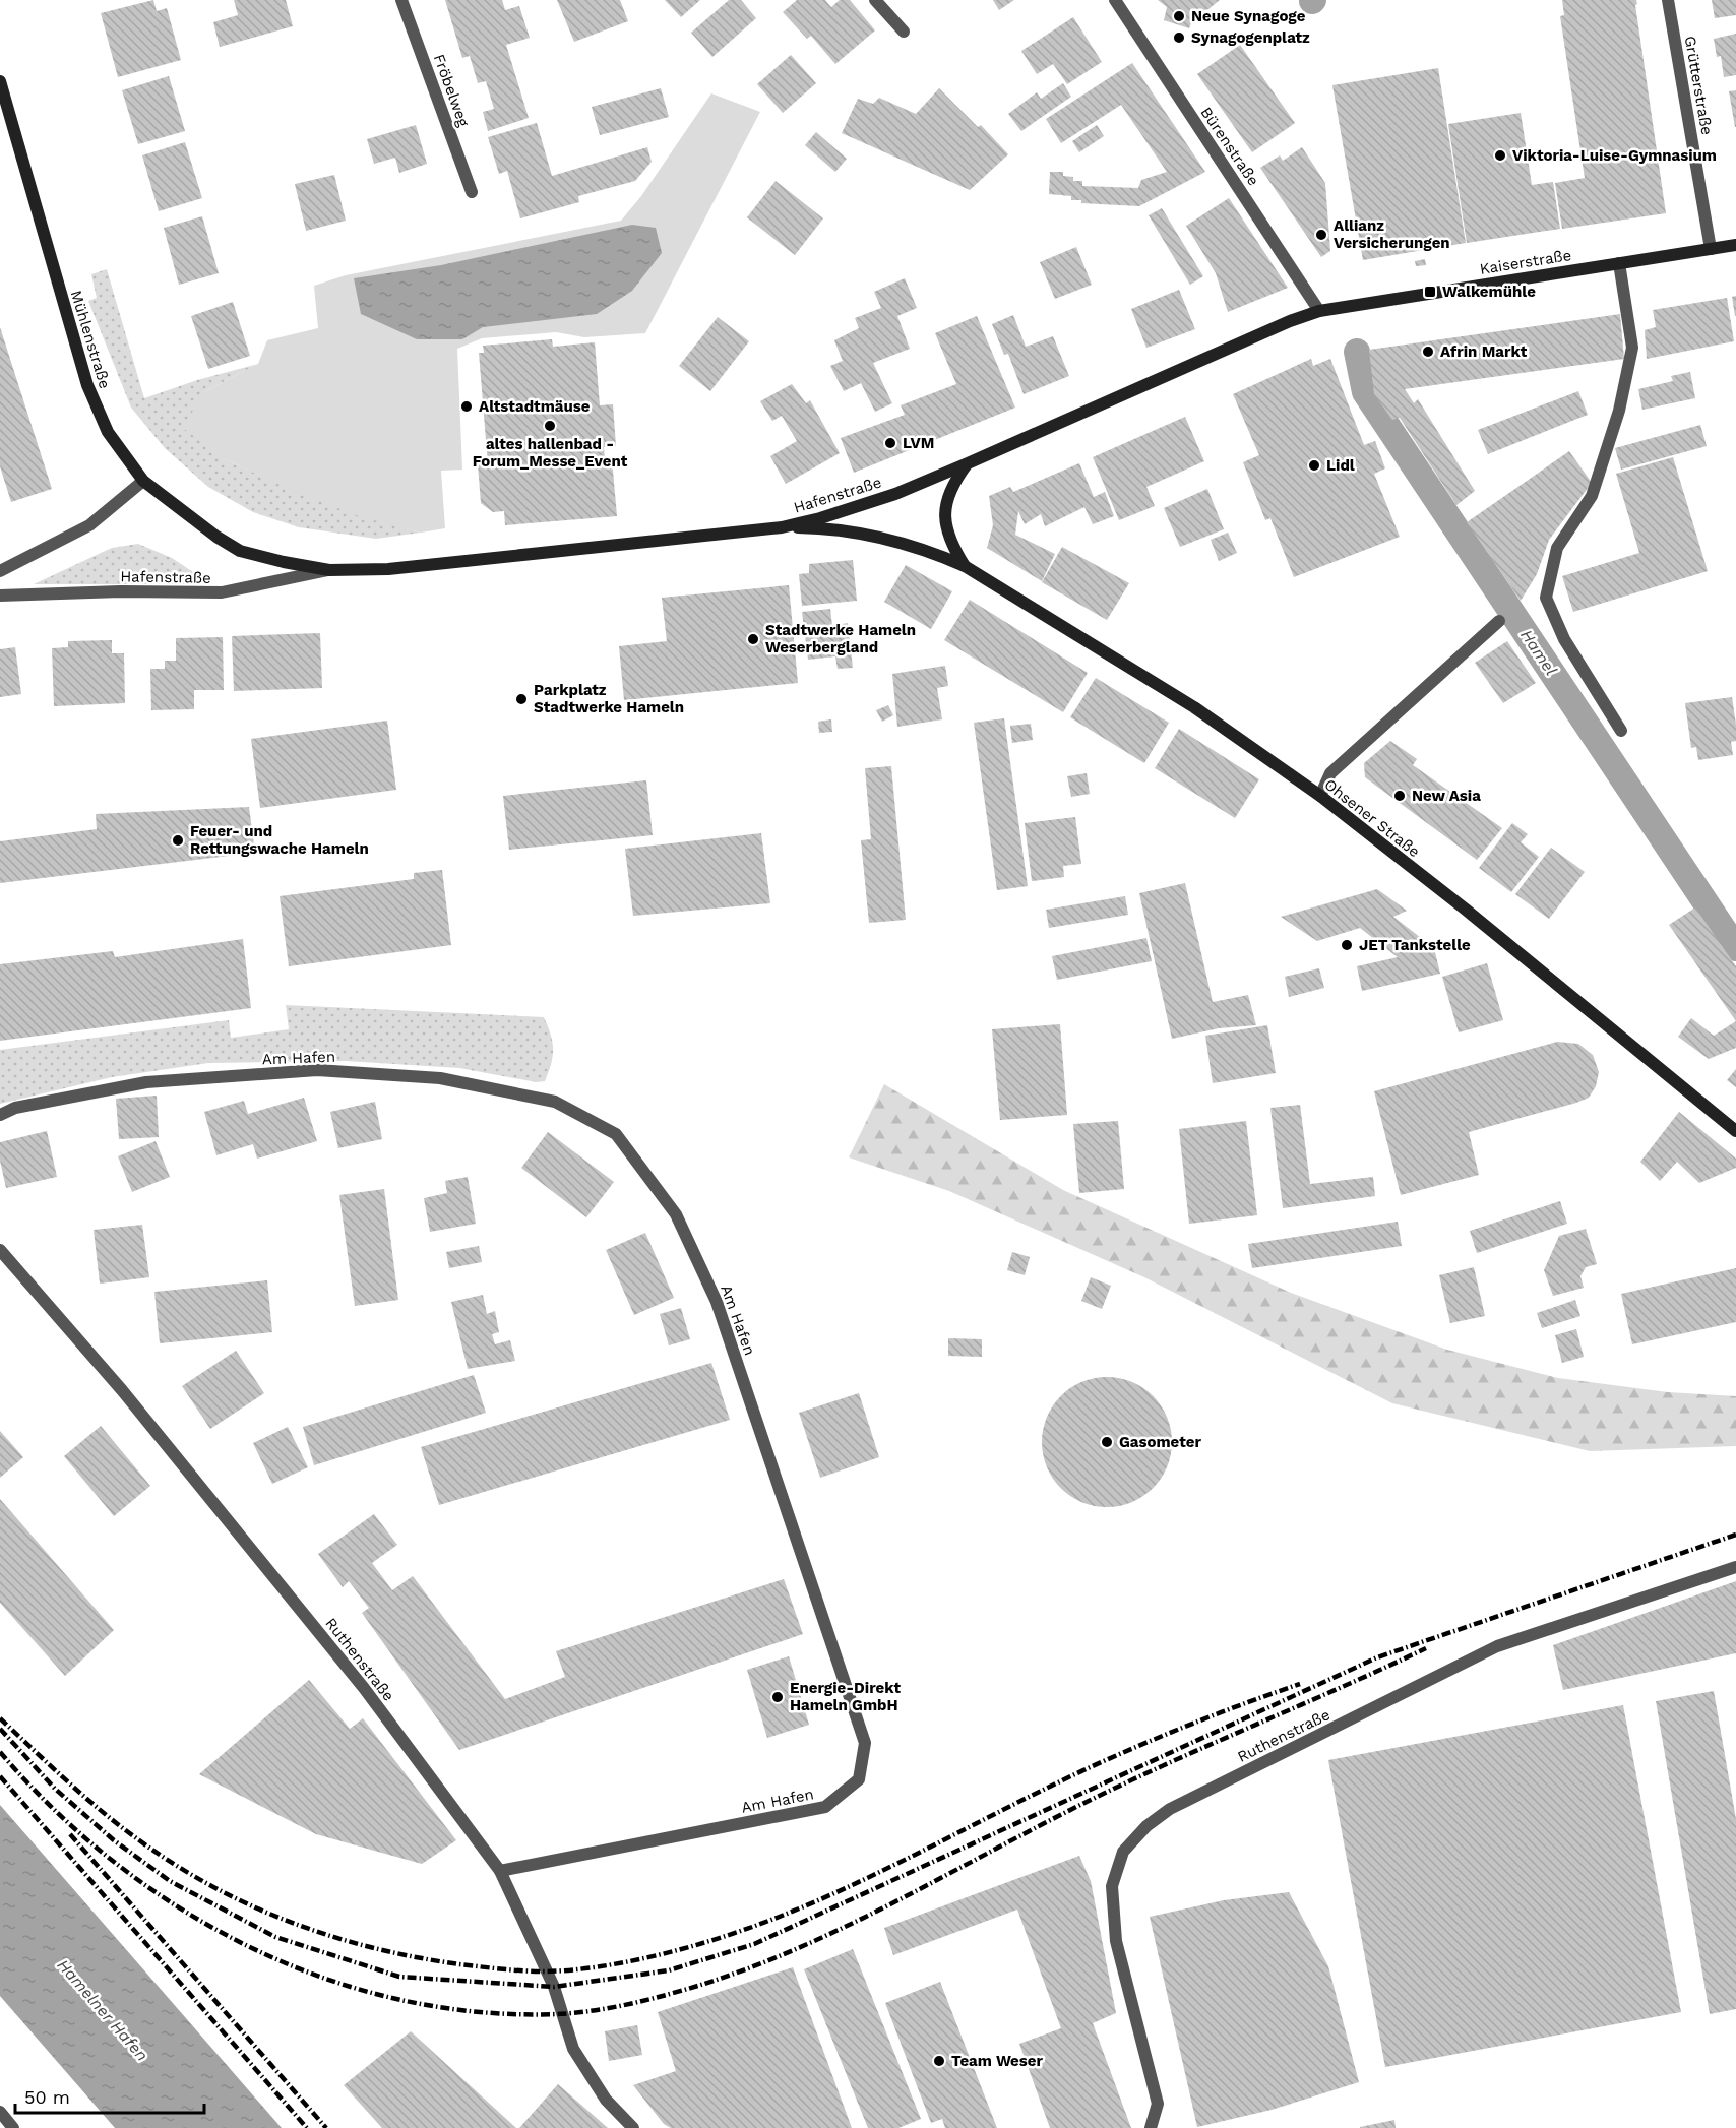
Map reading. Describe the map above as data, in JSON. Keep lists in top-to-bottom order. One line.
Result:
{"streets":{"main road":["Kaiserstraße","Mühlenstraße","Hafenstraße","Ohsener Straße"],"street":["Grütterstraße","Fröbelweg","Bürenstraße","Am Hafen","Ruthenstraße"]},"crossings":[["Grütterstraße","Kaiserstraße"],["Bürenstraße","Kaiserstraße"],["Bürenstraße","Hafenstraße"],["Kaiserstraße","Hafenstraße"],["Mühlenstraße","Hafenstraße"],["Hafenstraße","Ohsener Straße"],["Am Hafen","Ruthenstraße"]],"water":["Hamel","Hamelner Hafen"],"places":{"other":["Neue Synagoge","Synagogenplatz","Viktoria-Luise-Gymnasium","Allianz Versicherungen","Afrin Markt","Altstadtmäuse","altes hallenbad - Forum_Messe_Event","LVM","Lidl","Stadtwerke Hameln Weserbergland","Parkplatz Stadtwerke Hameln","New Asia","Feuer- und Rettungswache Hameln","JET Tankstelle","Gasometer","Energie-Direkt Hameln GmbH","Team Weser"],"transit":["Walkemühle"]},"scale_bar":"50 m"}
